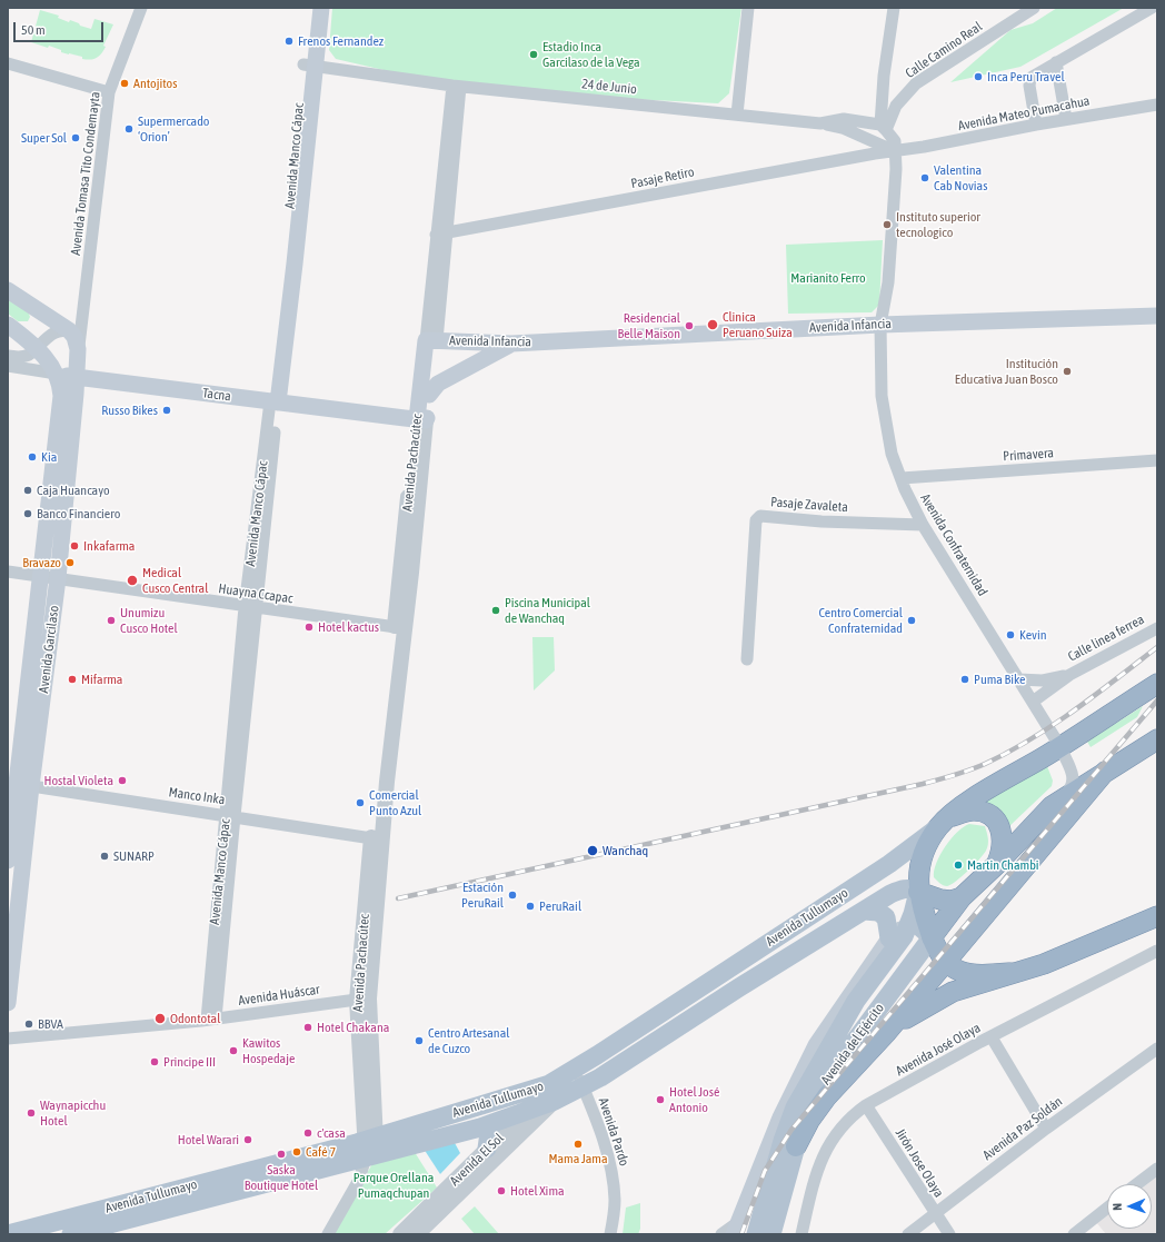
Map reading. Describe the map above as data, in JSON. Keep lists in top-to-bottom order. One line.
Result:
{"streets":{"highway":["Avenida Tullumayo","Avenida del Ejército"],"main road":["Avenida Manco Cápac","Avenida Infancia","Tacna","Avenida Pachacútec","Avenida Garcilaso"],"street":["Calle Camino Real","24 de Junio","Avenida Mateo Pumacahua","Avenida Tomasa Tito Condemayta","Pasaje Retiro","Primavera","Pasaje Zavaleta","Avenida Confraternidad","Huayna Ccapac","Calle linea ferrea","Manco Inka","Avenida Huáscar","Avenida José Olaya","Avenida Paz Soldán","Avenida Pardo","Avenida El Sol","Jirón Jose Olaya"]},"crossings":[["Calle Camino Real","24 de Junio"],["24 de Junio","Avenida Manco Cápac"],["24 de Junio","Avenida Pachacútec"],["Avenida Mateo Pumacahua","Pasaje Retiro"],["Avenida Mateo Pumacahua","Avenida Confraternidad"],["Avenida Manco Cápac","Tacna"],["Avenida Manco Cápac","Huayna Ccapac"],["Avenida Manco Cápac","Manco Inka"],["Avenida Manco Cápac","Avenida Huáscar"],["Avenida Tomasa Tito Condemayta","Avenida Garcilaso"],["Pasaje Retiro","Avenida Pachacútec"],["Pasaje Retiro","Avenida Confraternidad"],["Avenida Infancia","Avenida Pachacútec"],["Avenida Infancia","Avenida Confraternidad"],["Tacna","Avenida Pachacútec"],["Tacna","Avenida Garcilaso"],["Primavera","Avenida Confraternidad"],["Avenida Pachacútec","Huayna Ccapac"],["Avenida Pachacútec","Manco Inka"],["Avenida Pachacútec","Avenida Tullumayo"],["Avenida Pachacútec","Avenida Huáscar"],["Pasaje Zavaleta","Avenida Confraternidad"],["Avenida Confraternidad","Avenida Tullumayo"],["Huayna Ccapac","Avenida Garcilaso"],["Avenida Garcilaso","Manco Inka"],["Avenida Tullumayo","Avenida del Ejército"],["Avenida Tullumayo","Avenida Pardo"],["Avenida Tullumayo","Avenida El Sol"],["Avenida José Olaya","Jirón Jose Olaya"],["Avenida Paz Soldán","Jirón Jose Olaya"]],"parks":["Marianito Ferro","Parque Orellana Pumaqchupan"],"places":["Frenos Fernandez","Estadio Inca Garcilaso de la Vega","Inca Peru Travel","Antojitos","Supermercado ‘Orion’","Super Sol","Valentina Cab Novias","Instituto superior tecnologico","Clinica Peruano Suiza","Residencial Belle Maison","Institución Educativa Juan Bosco","Russo Bikes","Kia","Caja Huancayo","Banco Financiero","Inkafarma","Bravazo","Medical Cusco Central","Piscina Municipal de Wanchaq","Unumizu Cusco Hotel","Centro Comercial Confraternidad","Hotel kactus","Kevin","Mifarma","Puma Bike","Hostal Violeta","Comercial Punto Azul","Wanchaq","SUNARP","Martin Chambi","Estación PeruRail","PeruRail","Odontotal","BBVA","Hotel Chakana","Centro Artesanal de Cuzco","Kawitos Hospedaje","Principe III","Hotel José Antonio","Waynapicchu Hotel","c'casa","Hotel Warari","Mama Jama","Café 7","Saska Boutique Hotel","Hotel Xima"],"scale_bar":"50 m","north":"left"}
